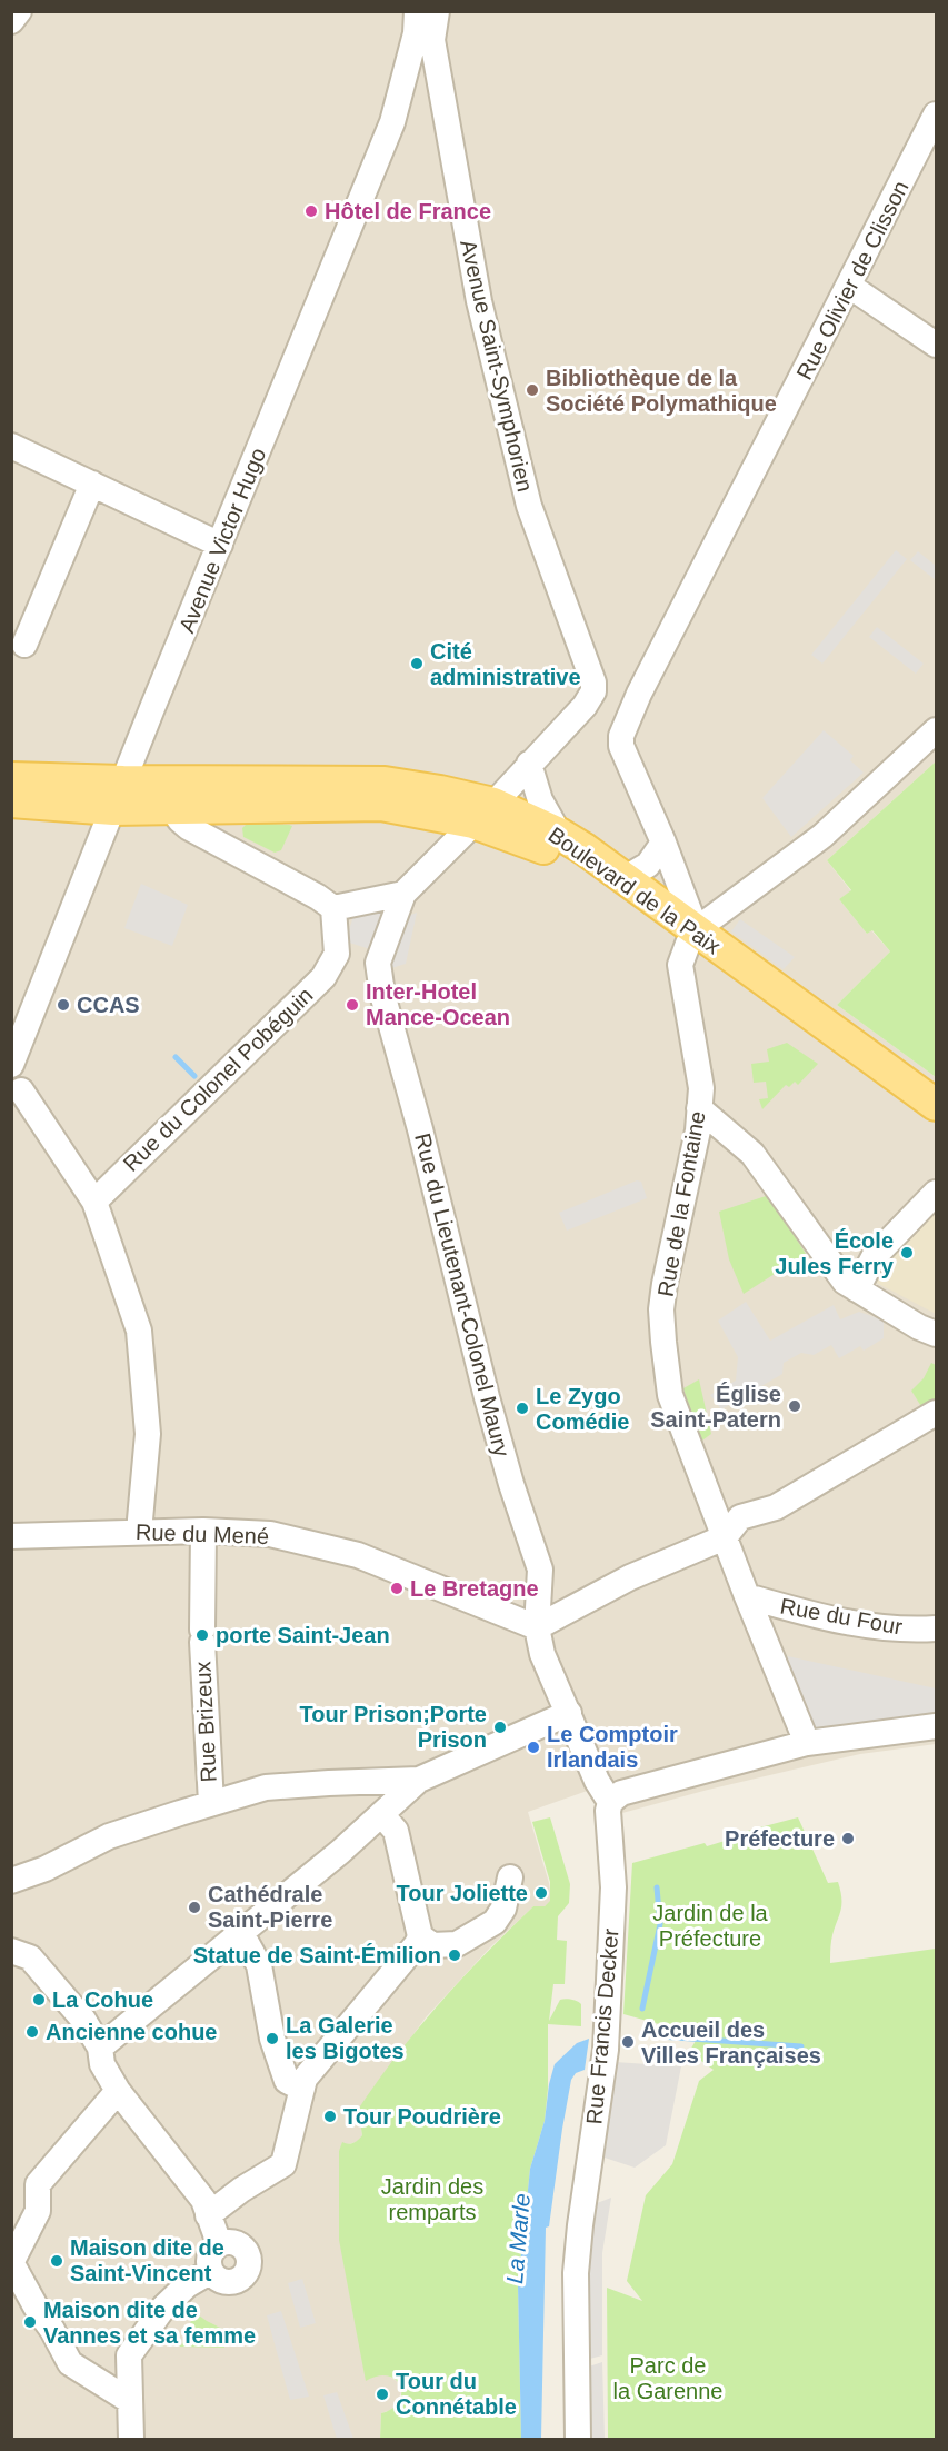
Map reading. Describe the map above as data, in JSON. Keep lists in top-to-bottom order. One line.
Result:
{"streets":{"main road":["Boulevard de la Paix"],"street":["Rue Olivier de Clisson","Avenue Saint-Symphorien","Avenue Victor Hugo","Rue du Colonel Pobéguin","Rue de la Fontaine","Rue du Lieutenant-Colonel Maury","Rue du Mené","Rue du Four","Rue Brizeux","Rue Francis Decker"]},"crossings":[["Avenue Victor Hugo","Boulevard de la Paix"],["Boulevard de la Paix","Rue de la Fontaine"],["Rue de la Fontaine","Rue du Four"],["Rue du Lieutenant-Colonel Maury","Rue du Mené"],["Rue du Mené","Rue Brizeux"]],"water":["La Marle"],"parks":["Jardin de la Préfecture","Jardin des remparts","Parc de la Garenne"],"places":["Hôtel de France","Bibliothèque de la Société Polymathique","Cité administrative","CCAS","Inter-Hotel Mance-Ocean","École Jules Ferry","Église Saint-Patern","Le Zygo Comédie","Le Bretagne","porte Saint-Jean","Tour Prison;Porte Prison","Le Comptoir Irlandais","Préfecture","Tour Joliette","Cathédrale Saint-Pierre","Statue de Saint-Émilion","La Cohue","Ancienne cohue","La Galerie les Bigotes","Accueil des Villes Françaises","Tour Poudrière","Maison dite de Saint-Vincent","Maison dite de Vannes et sa femme","Tour du Connétable"]}
